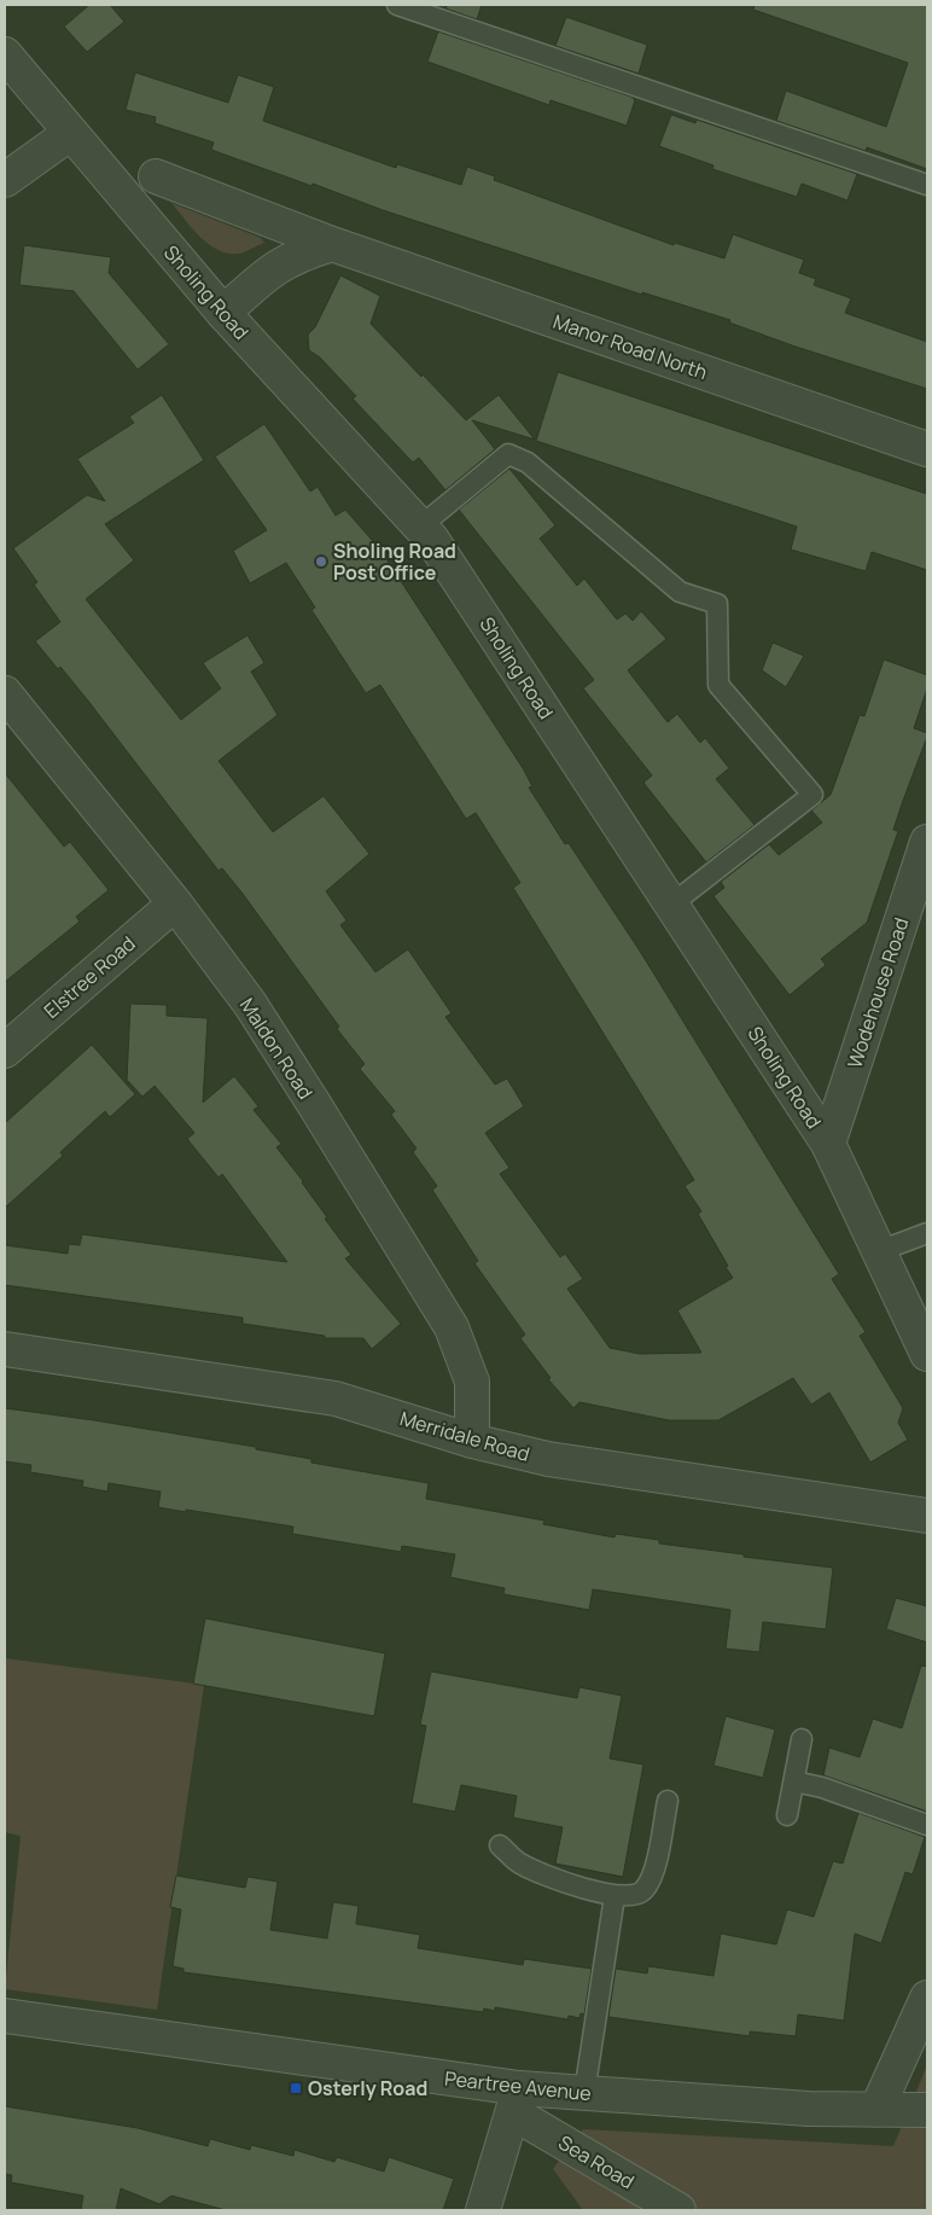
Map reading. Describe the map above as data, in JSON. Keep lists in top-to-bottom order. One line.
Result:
{"streets":{"street":["Sholing Road","Manor Road North","Elstree Road","Wodehouse Road","Maldon Road","Merridale Road","Peartree Avenue","Sea Road"]},"crossings":[["Sholing Road","Wodehouse Road"],["Elstree Road","Maldon Road"],["Maldon Road","Merridale Road"],["Peartree Avenue","Sea Road"]],"places":{"other":["Sholing Road Post Office"],"transit":["Osterly Road"]}}
